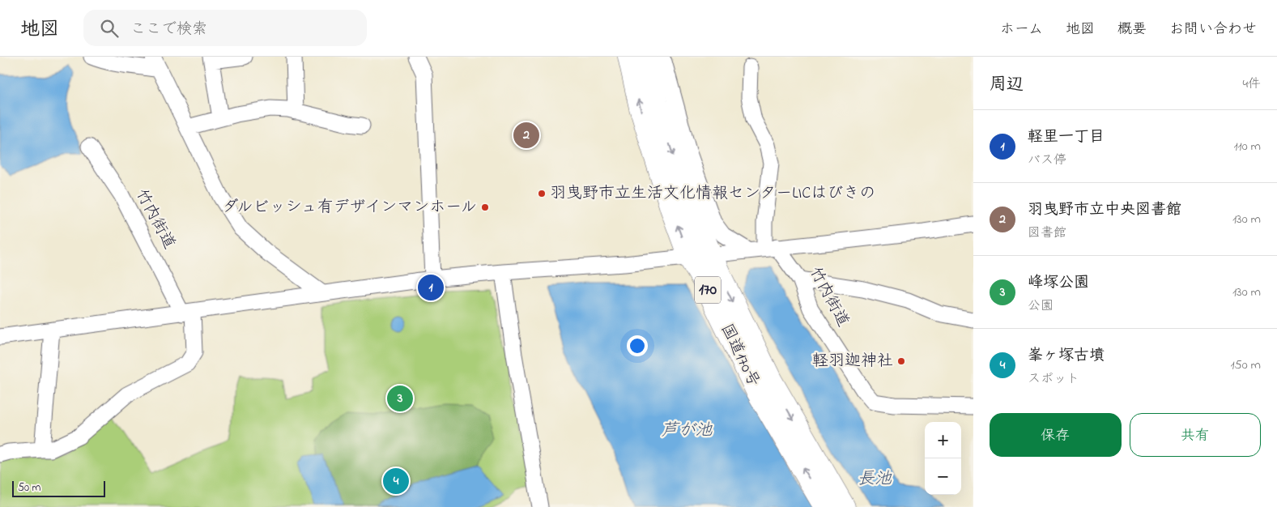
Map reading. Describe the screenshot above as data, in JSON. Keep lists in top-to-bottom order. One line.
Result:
{"streets":{"highway":["170","国道170号"],"street":["竹内街道"]},"water":["芦が池","長池"],"places":["羽曳野市立生活文化情報センターLICはびきの","ダルビッシュ有デザインマンホール","軽羽迦神社"],"scale_bar":"50 m","page":{"header":"地図","search":"ここで検索","nav":["ホーム","地図","概要","お問い合わせ"],"heading":["周辺","4件"],"list":[{"mark":"1","name":"軽里一丁目","note":"バス停","value":"110 m"},{"mark":"2","name":"羽曳野市立中央図書館","note":"図書館","value":"130 m"},{"mark":"3","name":"峰塚公園","note":"公園","value":"130 m"},{"mark":"4","name":"峯ヶ塚古墳","note":"スポット","value":"150 m"}],"pins":["2","1","3","4"],"buttons":["保存","共有"],"map_buttons":["+","−"],"scale":"50 m"}}
